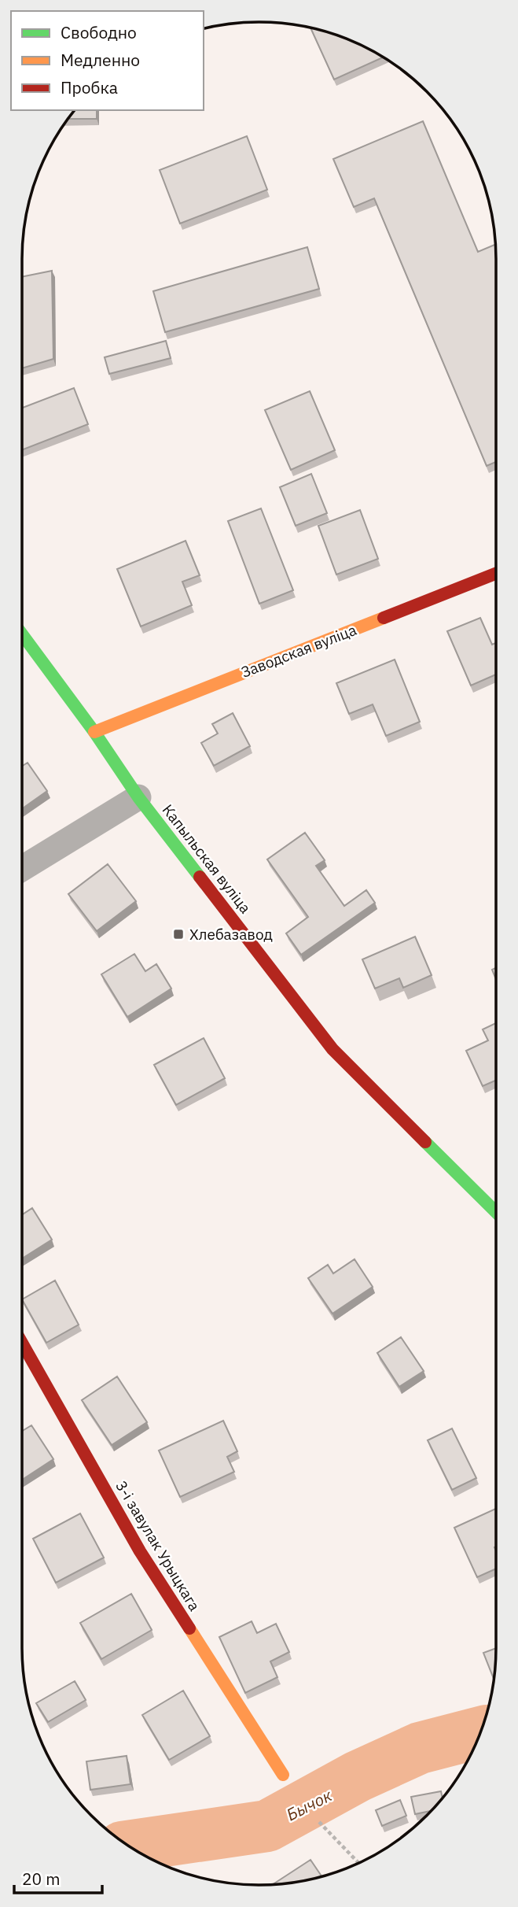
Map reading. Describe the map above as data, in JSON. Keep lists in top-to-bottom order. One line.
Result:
{"streets":{"street":["Заводская вуліца","Капыльская вуліца","3-і завулак Урыцкага"]},"crossings":[["Заводская вуліца","Капыльская вуліца"]],"water":["Бычок"],"places":{"transit":["Хлебазавод"]},"legend":["Свободно","Медленно","Пробка"],"scale_bar":"20 m"}
